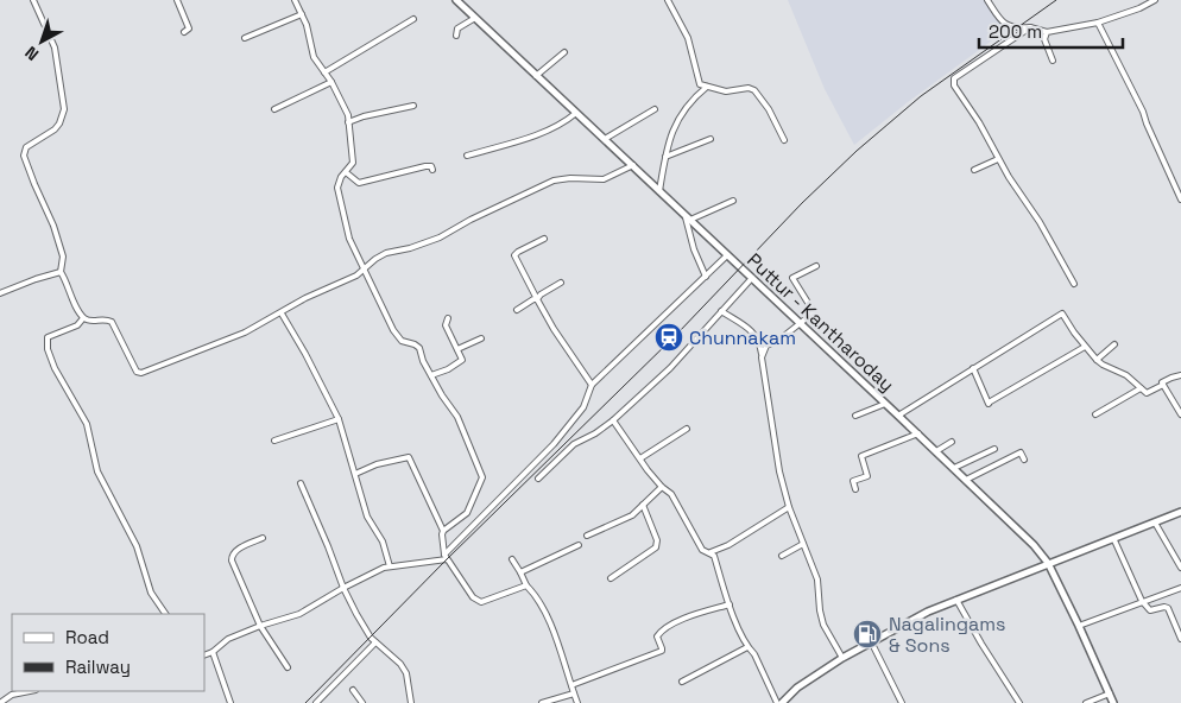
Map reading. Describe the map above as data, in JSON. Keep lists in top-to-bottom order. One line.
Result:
{"streets":{"main road":["Puttur - Kantharoday"]},"places":{"station":["Chunnakam"],"fuel station":["Nagalingams & Sons"]},"legend":["Road","Railway"],"scale_bar":"200 m","north":"bottom left"}
